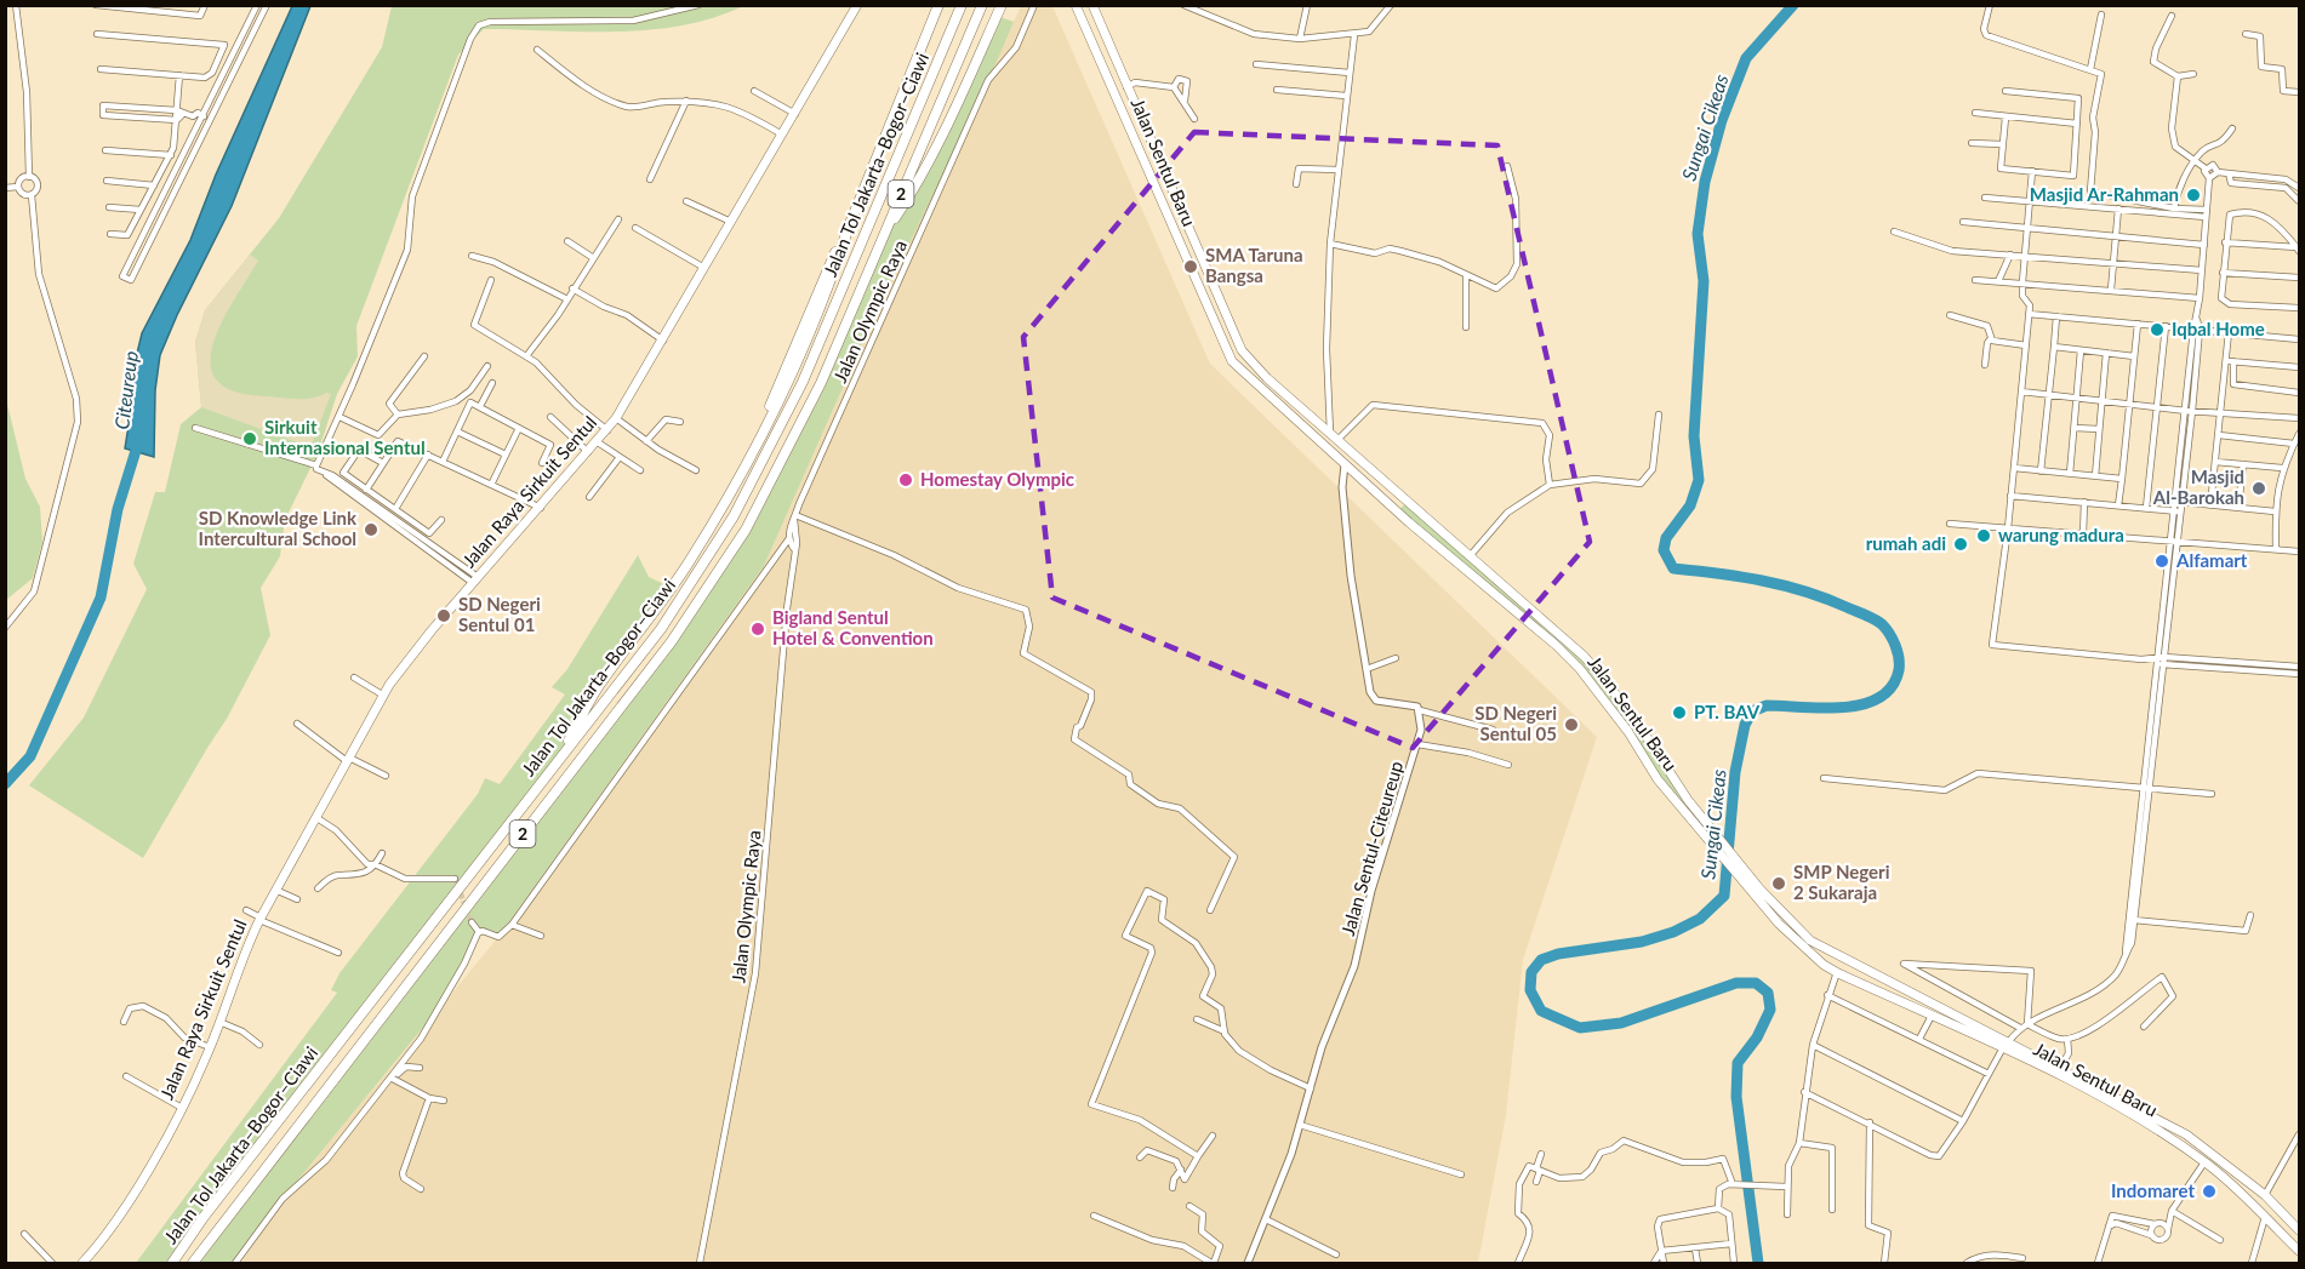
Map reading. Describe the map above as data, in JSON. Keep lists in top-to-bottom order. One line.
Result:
{"streets":{"highway":["Jalan Tol Jakarta–Bogor–Ciawi","2"],"main road":["Jalan Sentul Baru","Jalan Raya Sirkuit Sentul"],"street":["Jalan Olympic Raya","Jalan Sentul-Citeureup"]},"water":["Sungai Cikeas","Citeureup"],"places":["Masjid Ar-Rahman","SMA Taruna Bangsa","Iqbal Home","Sirkuit Internasional Sentul","Homestay Olympic","Masjid Al-Barokah","SD Knowledge Link Intercultural School","warung madura","rumah adi","Alfamart","SD Negeri Sentul 01","Bigland Sentul Hotel & Convention","PT. BAV","SD Negeri Sentul 05","SMP Negeri 2 Sukaraja","Indomaret"]}
